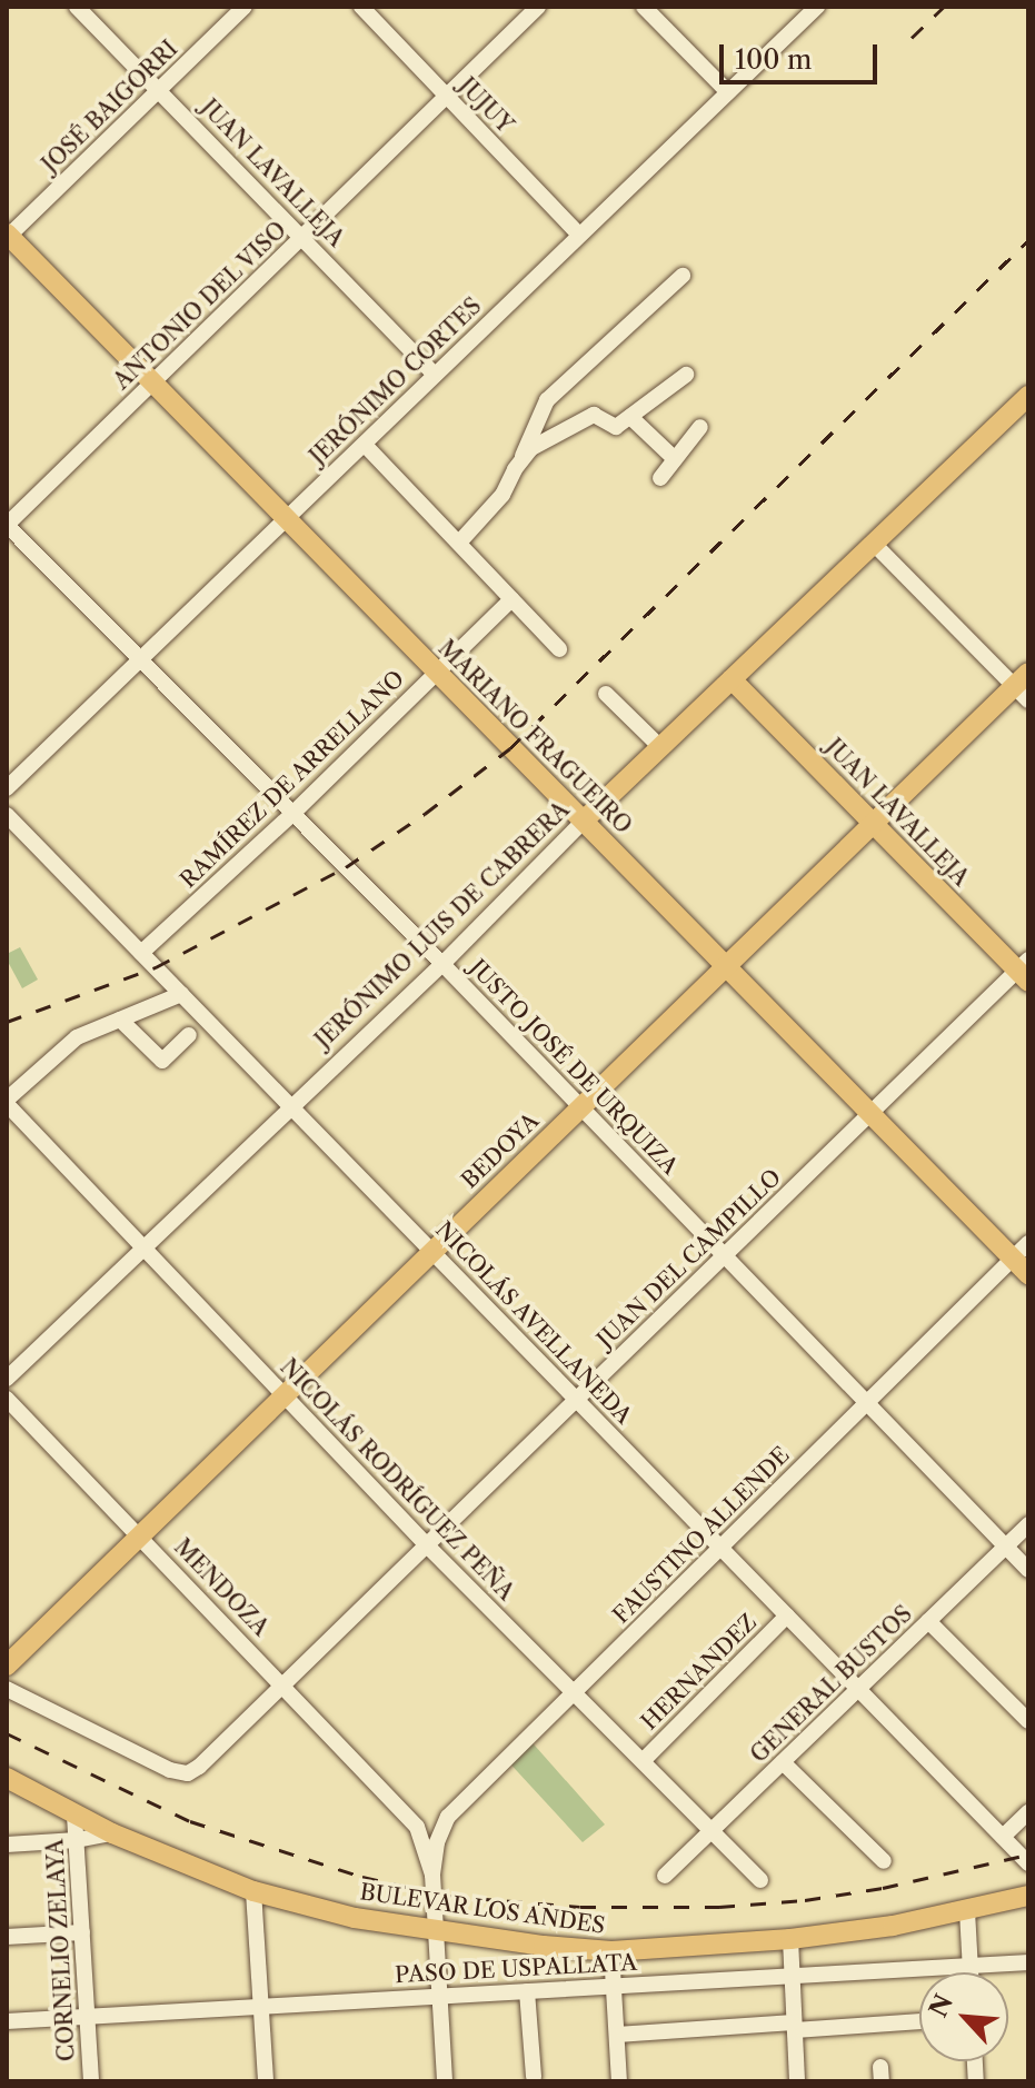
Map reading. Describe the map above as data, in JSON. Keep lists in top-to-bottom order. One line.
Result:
{"streets":{"main road":["JUAN LAVALLEJA","MARIANO FRAGUEIRO","JERÓNIMO LUIS DE CABRERA","BEDOYA","BULEVAR LOS ANDES"],"street":["JUJUY","JOSÉ BAIGORRI","ANTONIO DEL VISO","JERÓNIMO CORTES","RAMÍREZ DE ARRELLANO","JUSTO JOSÉ DE URQUIZA","JUAN DEL CAMPILLO","NICOLÁS AVELLANEDA","NICOLÁS RODRÍGUEZ PEÑA","FAUSTINO ALLENDE","MENDOZA","HERNANDEZ","GENERAL BUSTOS","CORNELIO ZELAYA","PASO DE USPALLATA"]},"crossings":[["JUJUY","ANTONIO DEL VISO"],["JUJUY","JERÓNIMO CORTES"],["JOSÉ BAIGORRI","JUAN LAVALLEJA"],["JOSÉ BAIGORRI","MARIANO FRAGUEIRO"],["JUAN LAVALLEJA","ANTONIO DEL VISO"],["JUAN LAVALLEJA","JERÓNIMO CORTES"],["JUAN LAVALLEJA","JERÓNIMO LUIS DE CABRERA"],["JUAN LAVALLEJA","BEDOYA"],["JUAN LAVALLEJA","JUAN DEL CAMPILLO"],["ANTONIO DEL VISO","MARIANO FRAGUEIRO"],["ANTONIO DEL VISO","JUSTO JOSÉ DE URQUIZA"],["JERÓNIMO CORTES","MARIANO FRAGUEIRO"],["JERÓNIMO CORTES","JUSTO JOSÉ DE URQUIZA"],["MARIANO FRAGUEIRO","RAMÍREZ DE ARRELLANO"],["MARIANO FRAGUEIRO","JERÓNIMO LUIS DE CABRERA"],["MARIANO FRAGUEIRO","BEDOYA"],["MARIANO FRAGUEIRO","JUAN DEL CAMPILLO"],["MARIANO FRAGUEIRO","FAUSTINO ALLENDE"],["RAMÍREZ DE ARRELLANO","JUSTO JOSÉ DE URQUIZA"],["RAMÍREZ DE ARRELLANO","NICOLÁS AVELLANEDA"],["JERÓNIMO LUIS DE CABRERA","JUSTO JOSÉ DE URQUIZA"],["JERÓNIMO LUIS DE CABRERA","NICOLÁS AVELLANEDA"],["JERÓNIMO LUIS DE CABRERA","NICOLÁS RODRÍGUEZ PEÑA"],["JUSTO JOSÉ DE URQUIZA","BEDOYA"],["JUSTO JOSÉ DE URQUIZA","JUAN DEL CAMPILLO"],["JUSTO JOSÉ DE URQUIZA","FAUSTINO ALLENDE"],["JUSTO JOSÉ DE URQUIZA","GENERAL BUSTOS"],["BEDOYA","NICOLÁS AVELLANEDA"],["BEDOYA","NICOLÁS RODRÍGUEZ PEÑA"],["BEDOYA","MENDOZA"],["JUAN DEL CAMPILLO","NICOLÁS AVELLANEDA"],["JUAN DEL CAMPILLO","NICOLÁS RODRÍGUEZ PEÑA"],["JUAN DEL CAMPILLO","MENDOZA"],["NICOLÁS AVELLANEDA","FAUSTINO ALLENDE"],["NICOLÁS AVELLANEDA","HERNANDEZ"],["NICOLÁS AVELLANEDA","GENERAL BUSTOS"],["NICOLÁS RODRÍGUEZ PEÑA","FAUSTINO ALLENDE"],["NICOLÁS RODRÍGUEZ PEÑA","HERNANDEZ"],["NICOLÁS RODRÍGUEZ PEÑA","GENERAL BUSTOS"],["FAUSTINO ALLENDE","MENDOZA"],["BULEVAR LOS ANDES","CORNELIO ZELAYA"],["CORNELIO ZELAYA","PASO DE USPALLATA"]],"scale_bar":"100 m","north":"top left"}
